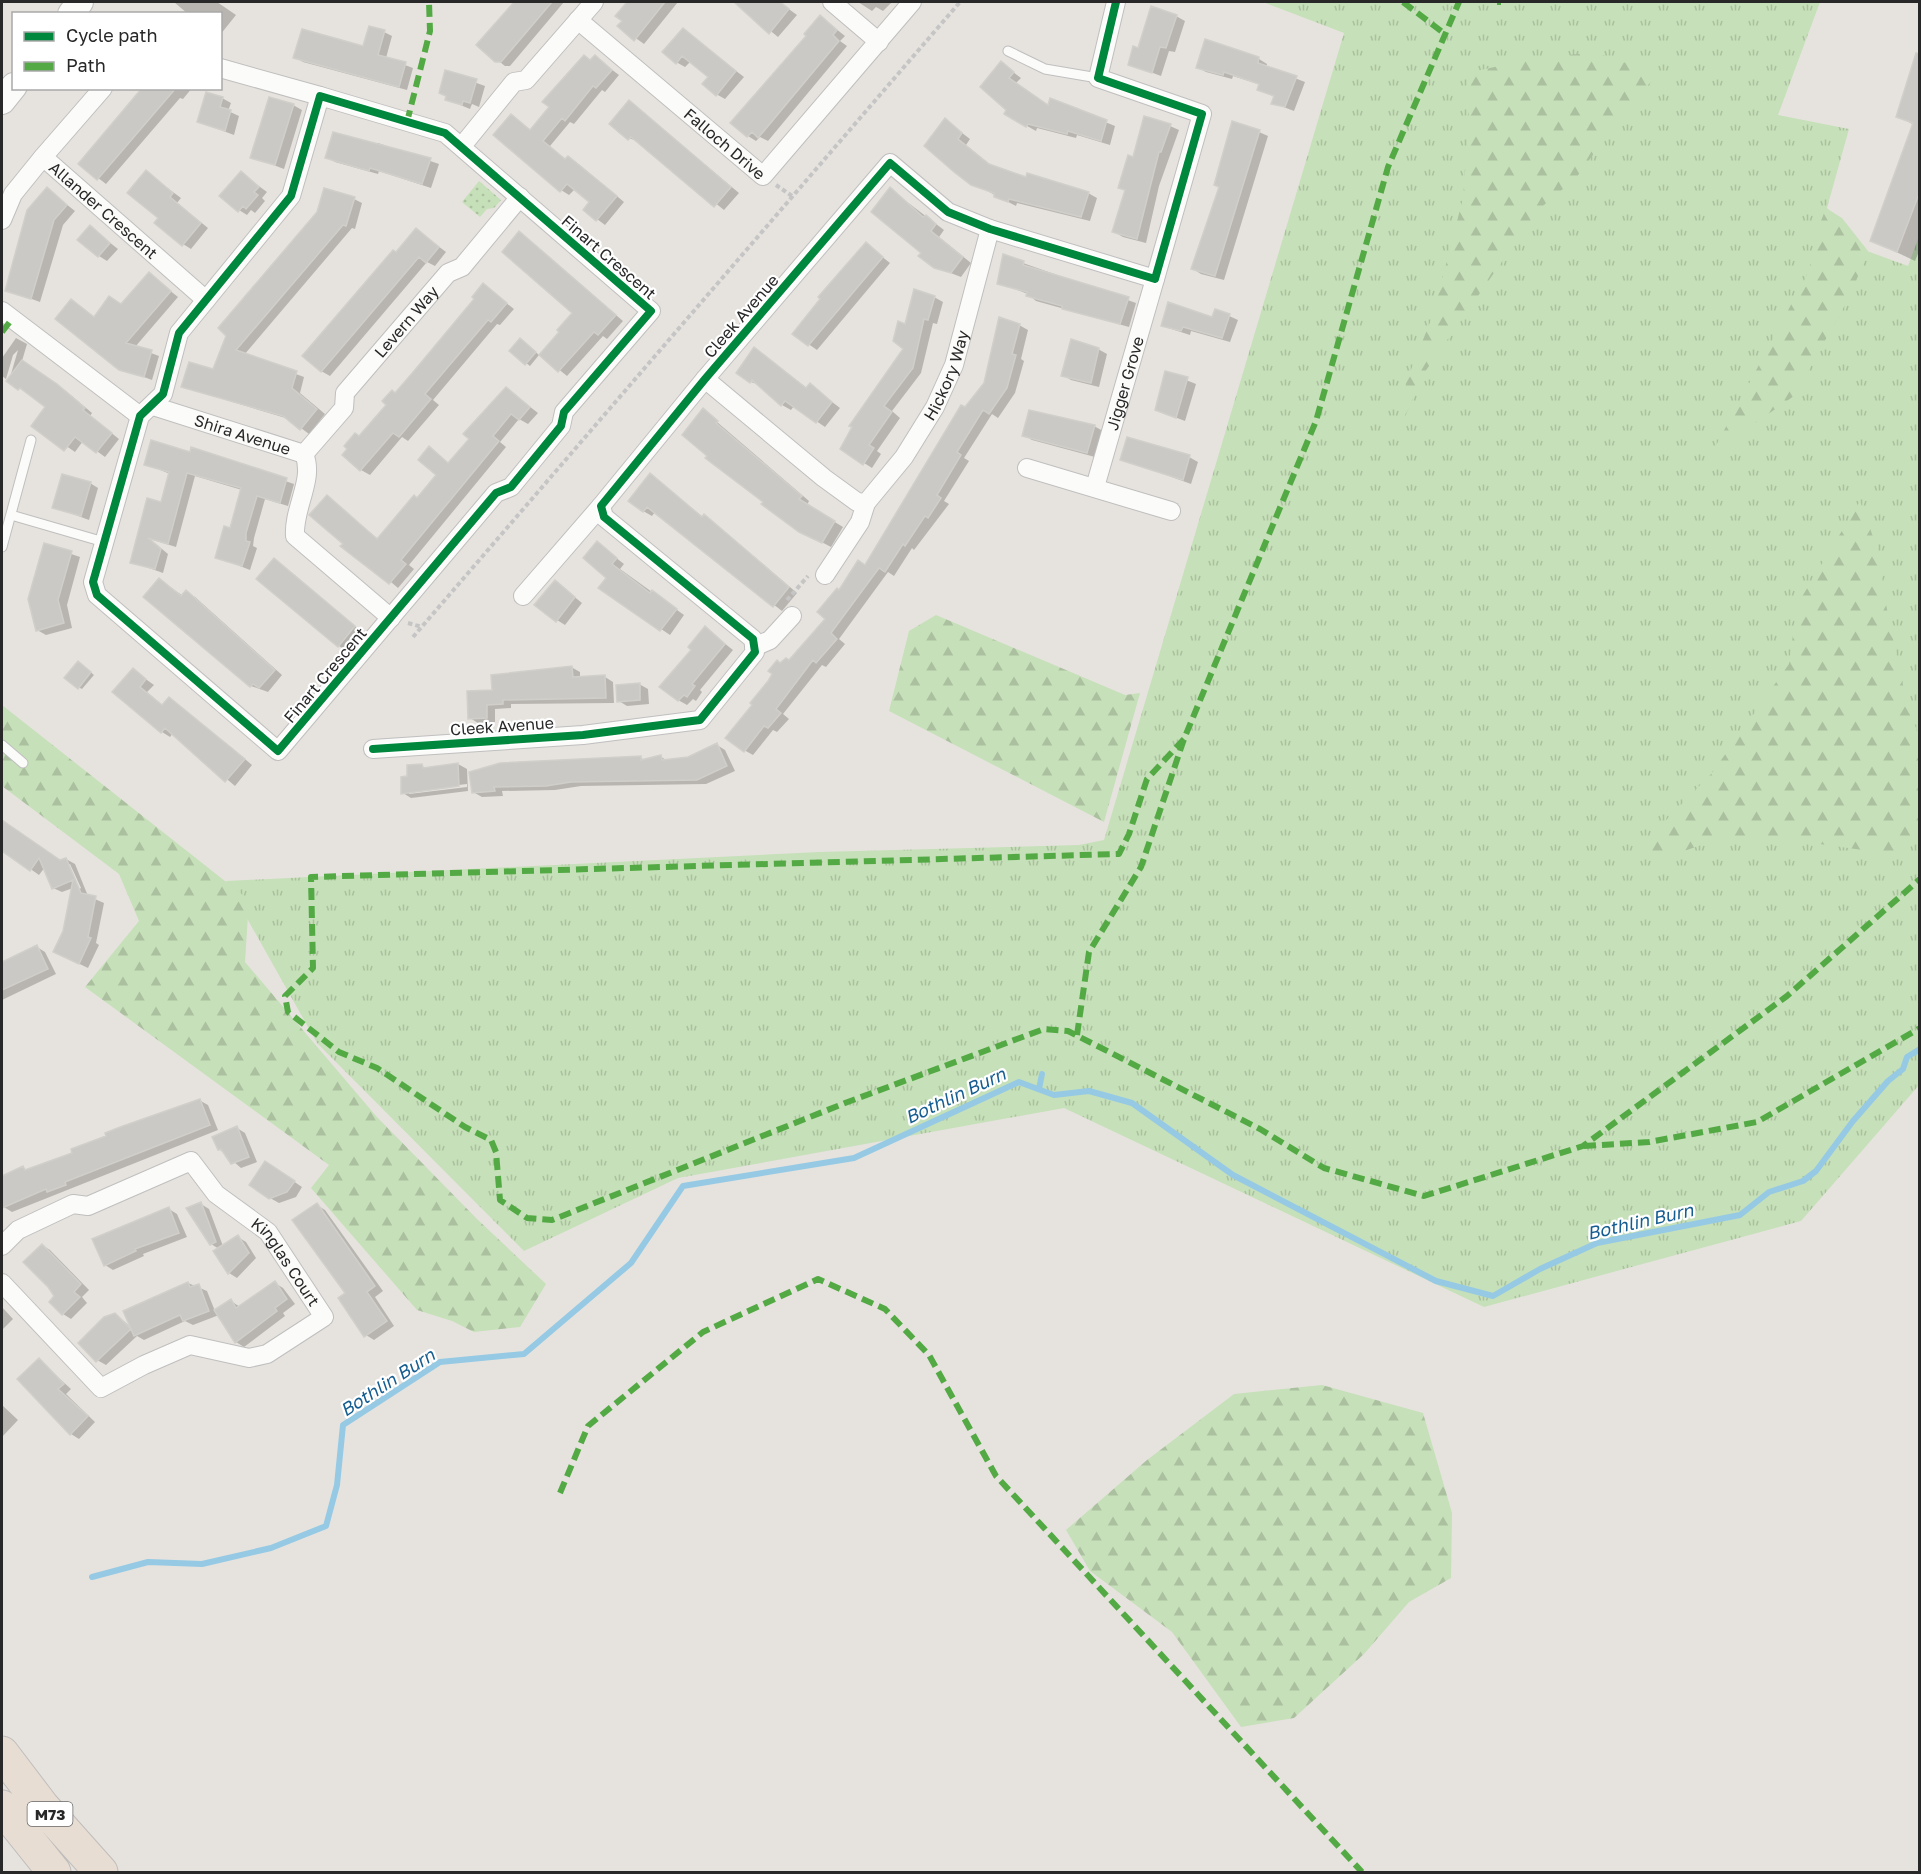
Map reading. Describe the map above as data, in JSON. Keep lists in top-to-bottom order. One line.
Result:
{"streets":{"highway":["M73"],"street":["Falloch Drive","Allander Crescent","Finart Crescent","Cleek Avenue","Levern Way","Hickory Way","Jigger Grove","Shira Avenue","Kinglas Court"]},"crossings":[["Allander Crescent","Finart Crescent"],["Finart Crescent","Levern Way"],["Finart Crescent","Shira Avenue"],["Cleek Avenue","Hickory Way"],["Cleek Avenue","Jigger Grove"],["Levern Way","Shira Avenue"]],"water":["Bothlin Burn"],"legend":["Cycle path","Path"]}
